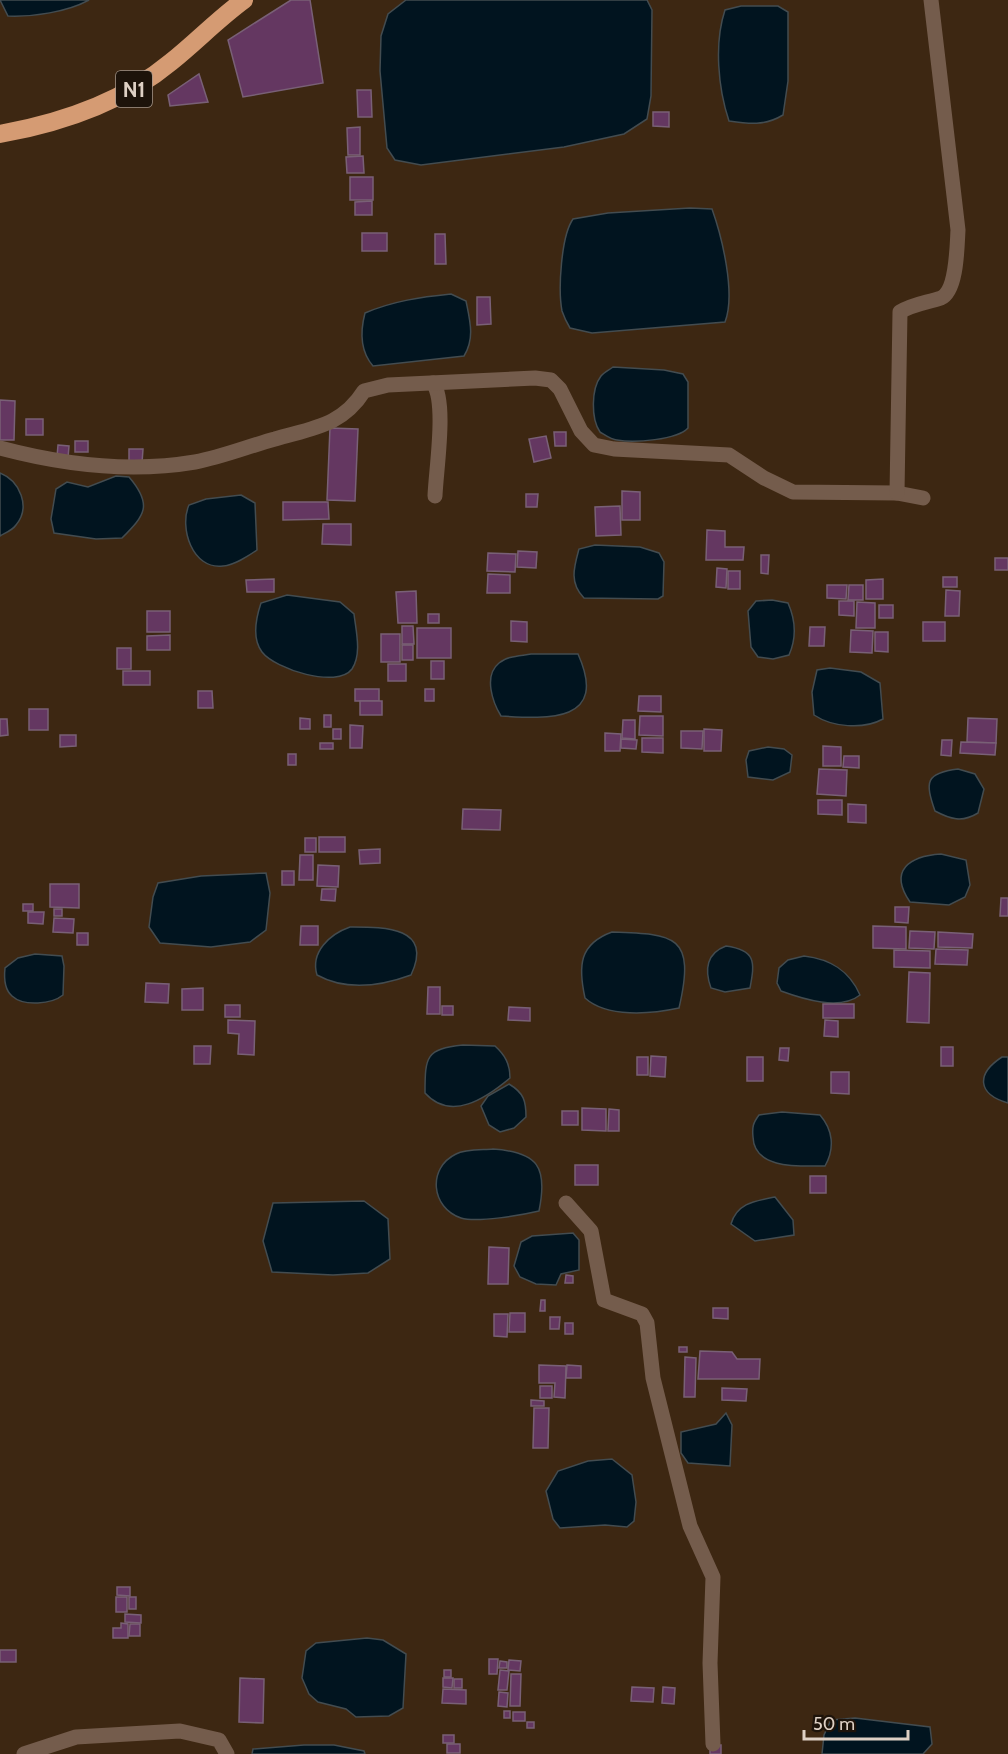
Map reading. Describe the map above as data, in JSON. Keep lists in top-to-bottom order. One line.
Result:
{"streets":{"highway":["N1"]},"scale_bar":"50 m"}
